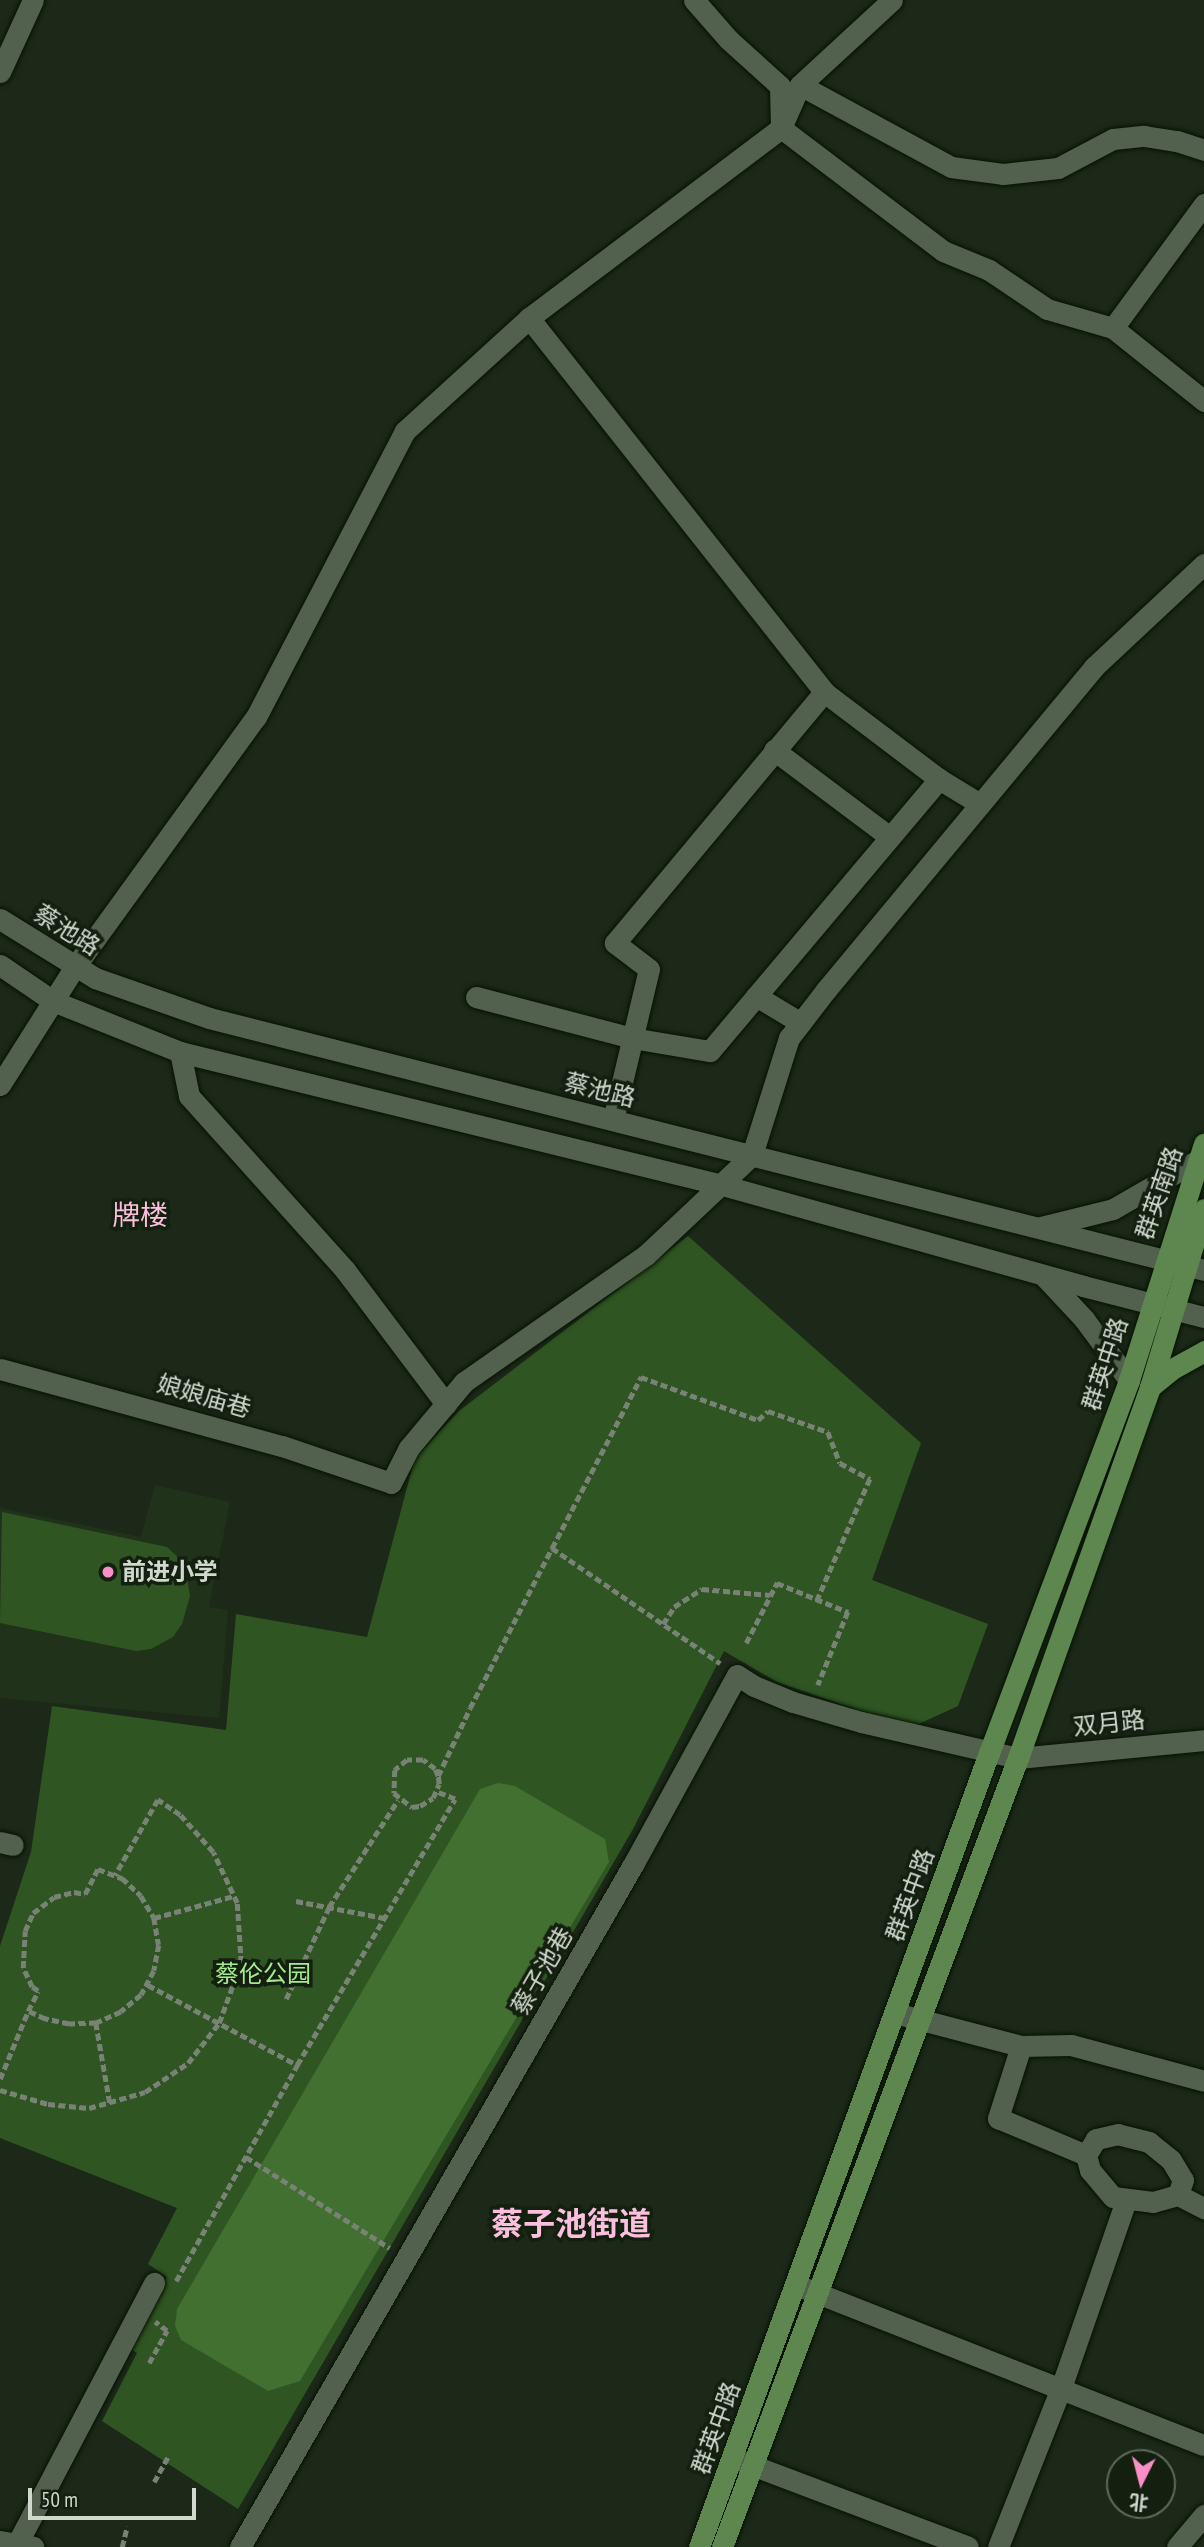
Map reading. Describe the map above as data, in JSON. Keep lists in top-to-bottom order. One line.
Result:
{"streets":{"main road":["群英南路","群英中路"],"street":["蔡池路","娘娘庙巷","双月路","蔡子池巷"]},"crossings":[["蔡池路","群英南路"],["蔡池路","群英中路"],["群英南路","群英中路"],["群英中路","双月路"]],"districts":["牌楼","蔡子池街道"],"parks":["蔡伦公园"],"places":["前进小学"],"scale_bar":"50 m","north":"bottom"}
